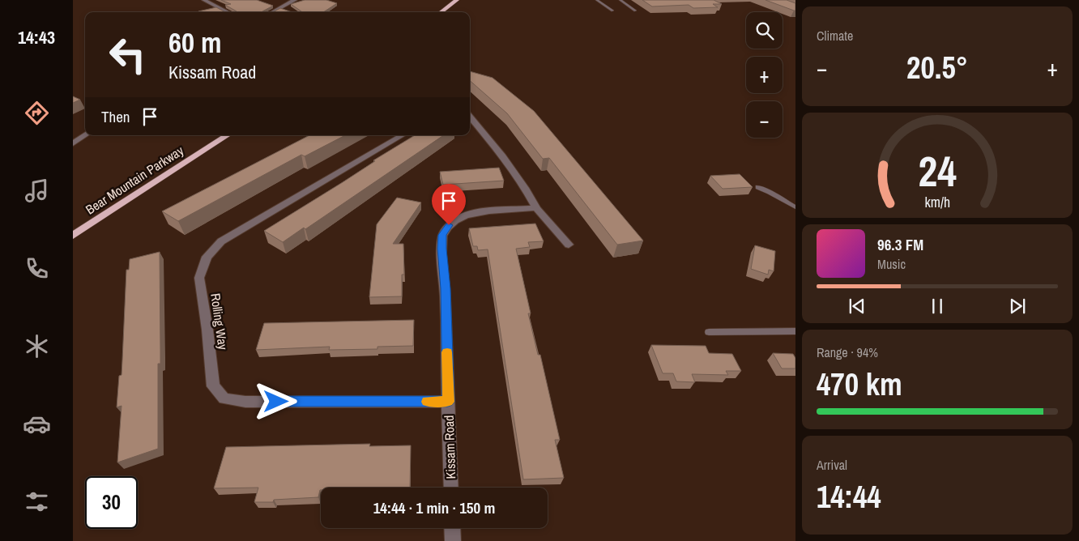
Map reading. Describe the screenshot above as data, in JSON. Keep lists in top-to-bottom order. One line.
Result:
{"streets":{"highway":["Bear Mountain Parkway"],"street":["Rolling Way","Kissam Road"]},"crossings":[["Rolling Way","Kissam Road"]],"page":{"tabs":"14:43","tile":["Climate",["Range · 94%","470 km"],["Arrival","14:44"]],"map_buttons":["+","−"],"turn":["60 m","Kissam Road"],"heat":["−","20.5°","+"],"then":"Then","song":["96.3 FM","Music"],"limit":"30","trip":"14:44 · 1 min · 150 m","gauge":["24","km/h"]}}
